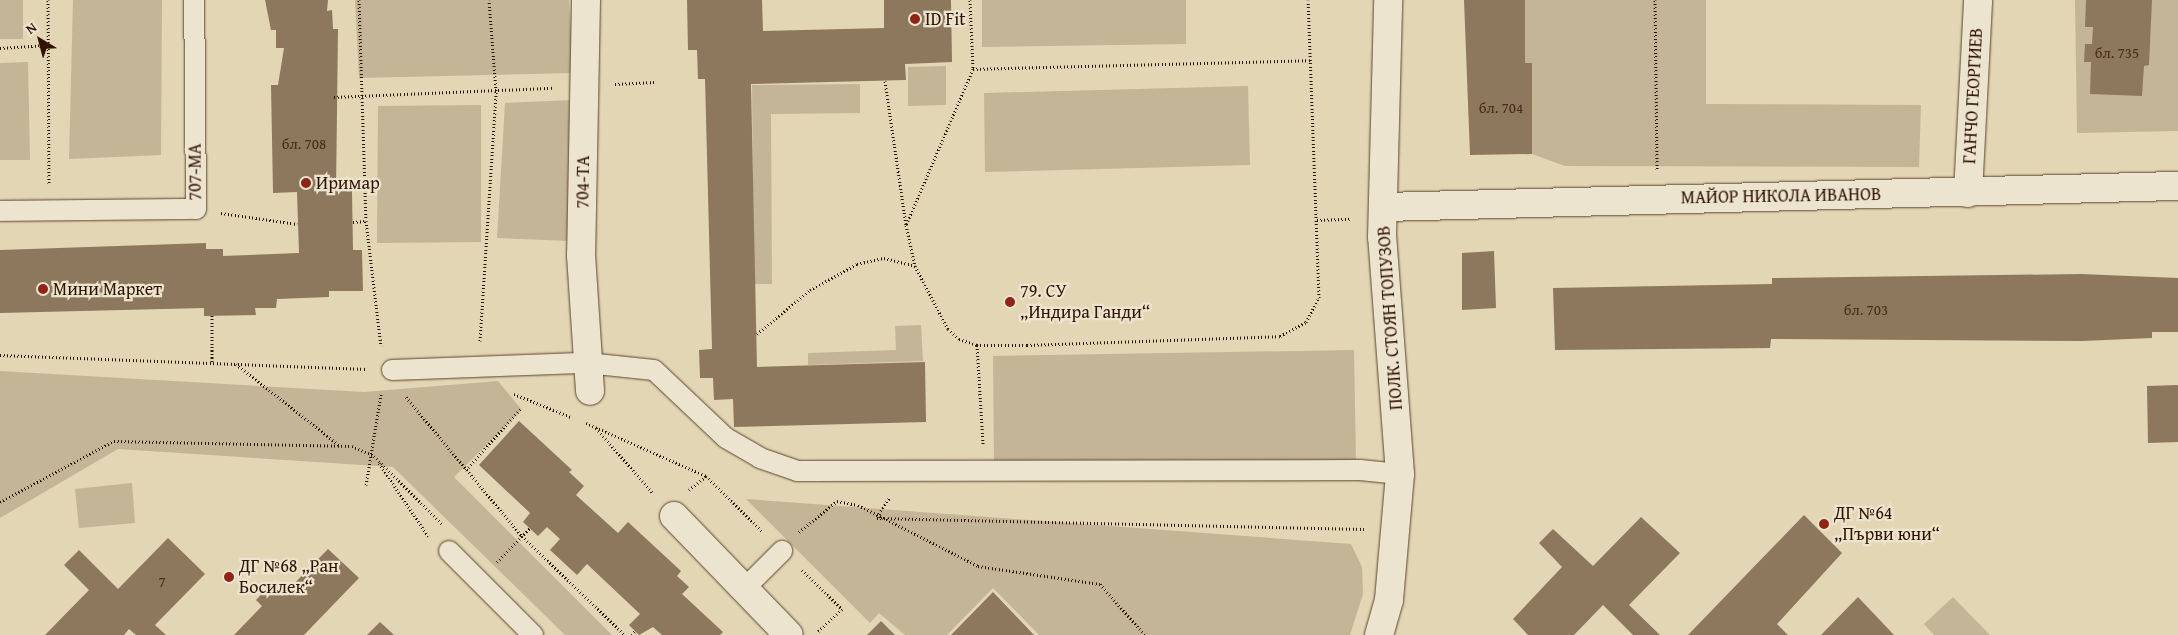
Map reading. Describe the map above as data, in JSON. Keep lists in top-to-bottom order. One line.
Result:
{"streets":{"street":["ГАНЧО ГЕОРГИЕВ","704-ТА","МАЙОР НИКОЛА ИВАНОВ","ПОЛК. СТОЯН ТОПУЗОВ"],"lane":["707-МА"]},"crossings":[["ГАНЧО ГЕОРГИЕВ","МАЙОР НИКОЛА ИВАНОВ"],["МАЙОР НИКОЛА ИВАНОВ","ПОЛК. СТОЯН ТОПУЗОВ"]],"places":["ID Fit","Иримар","Мини Маркет","79. СУ „Индира Ганди“","ДГ №64 „Първи юни“","ДГ №68 „Ран Босилек“"],"house_numbers":["бл. 735","бл. 704","бл. 708","бл. 703","7"],"north":"top left"}
